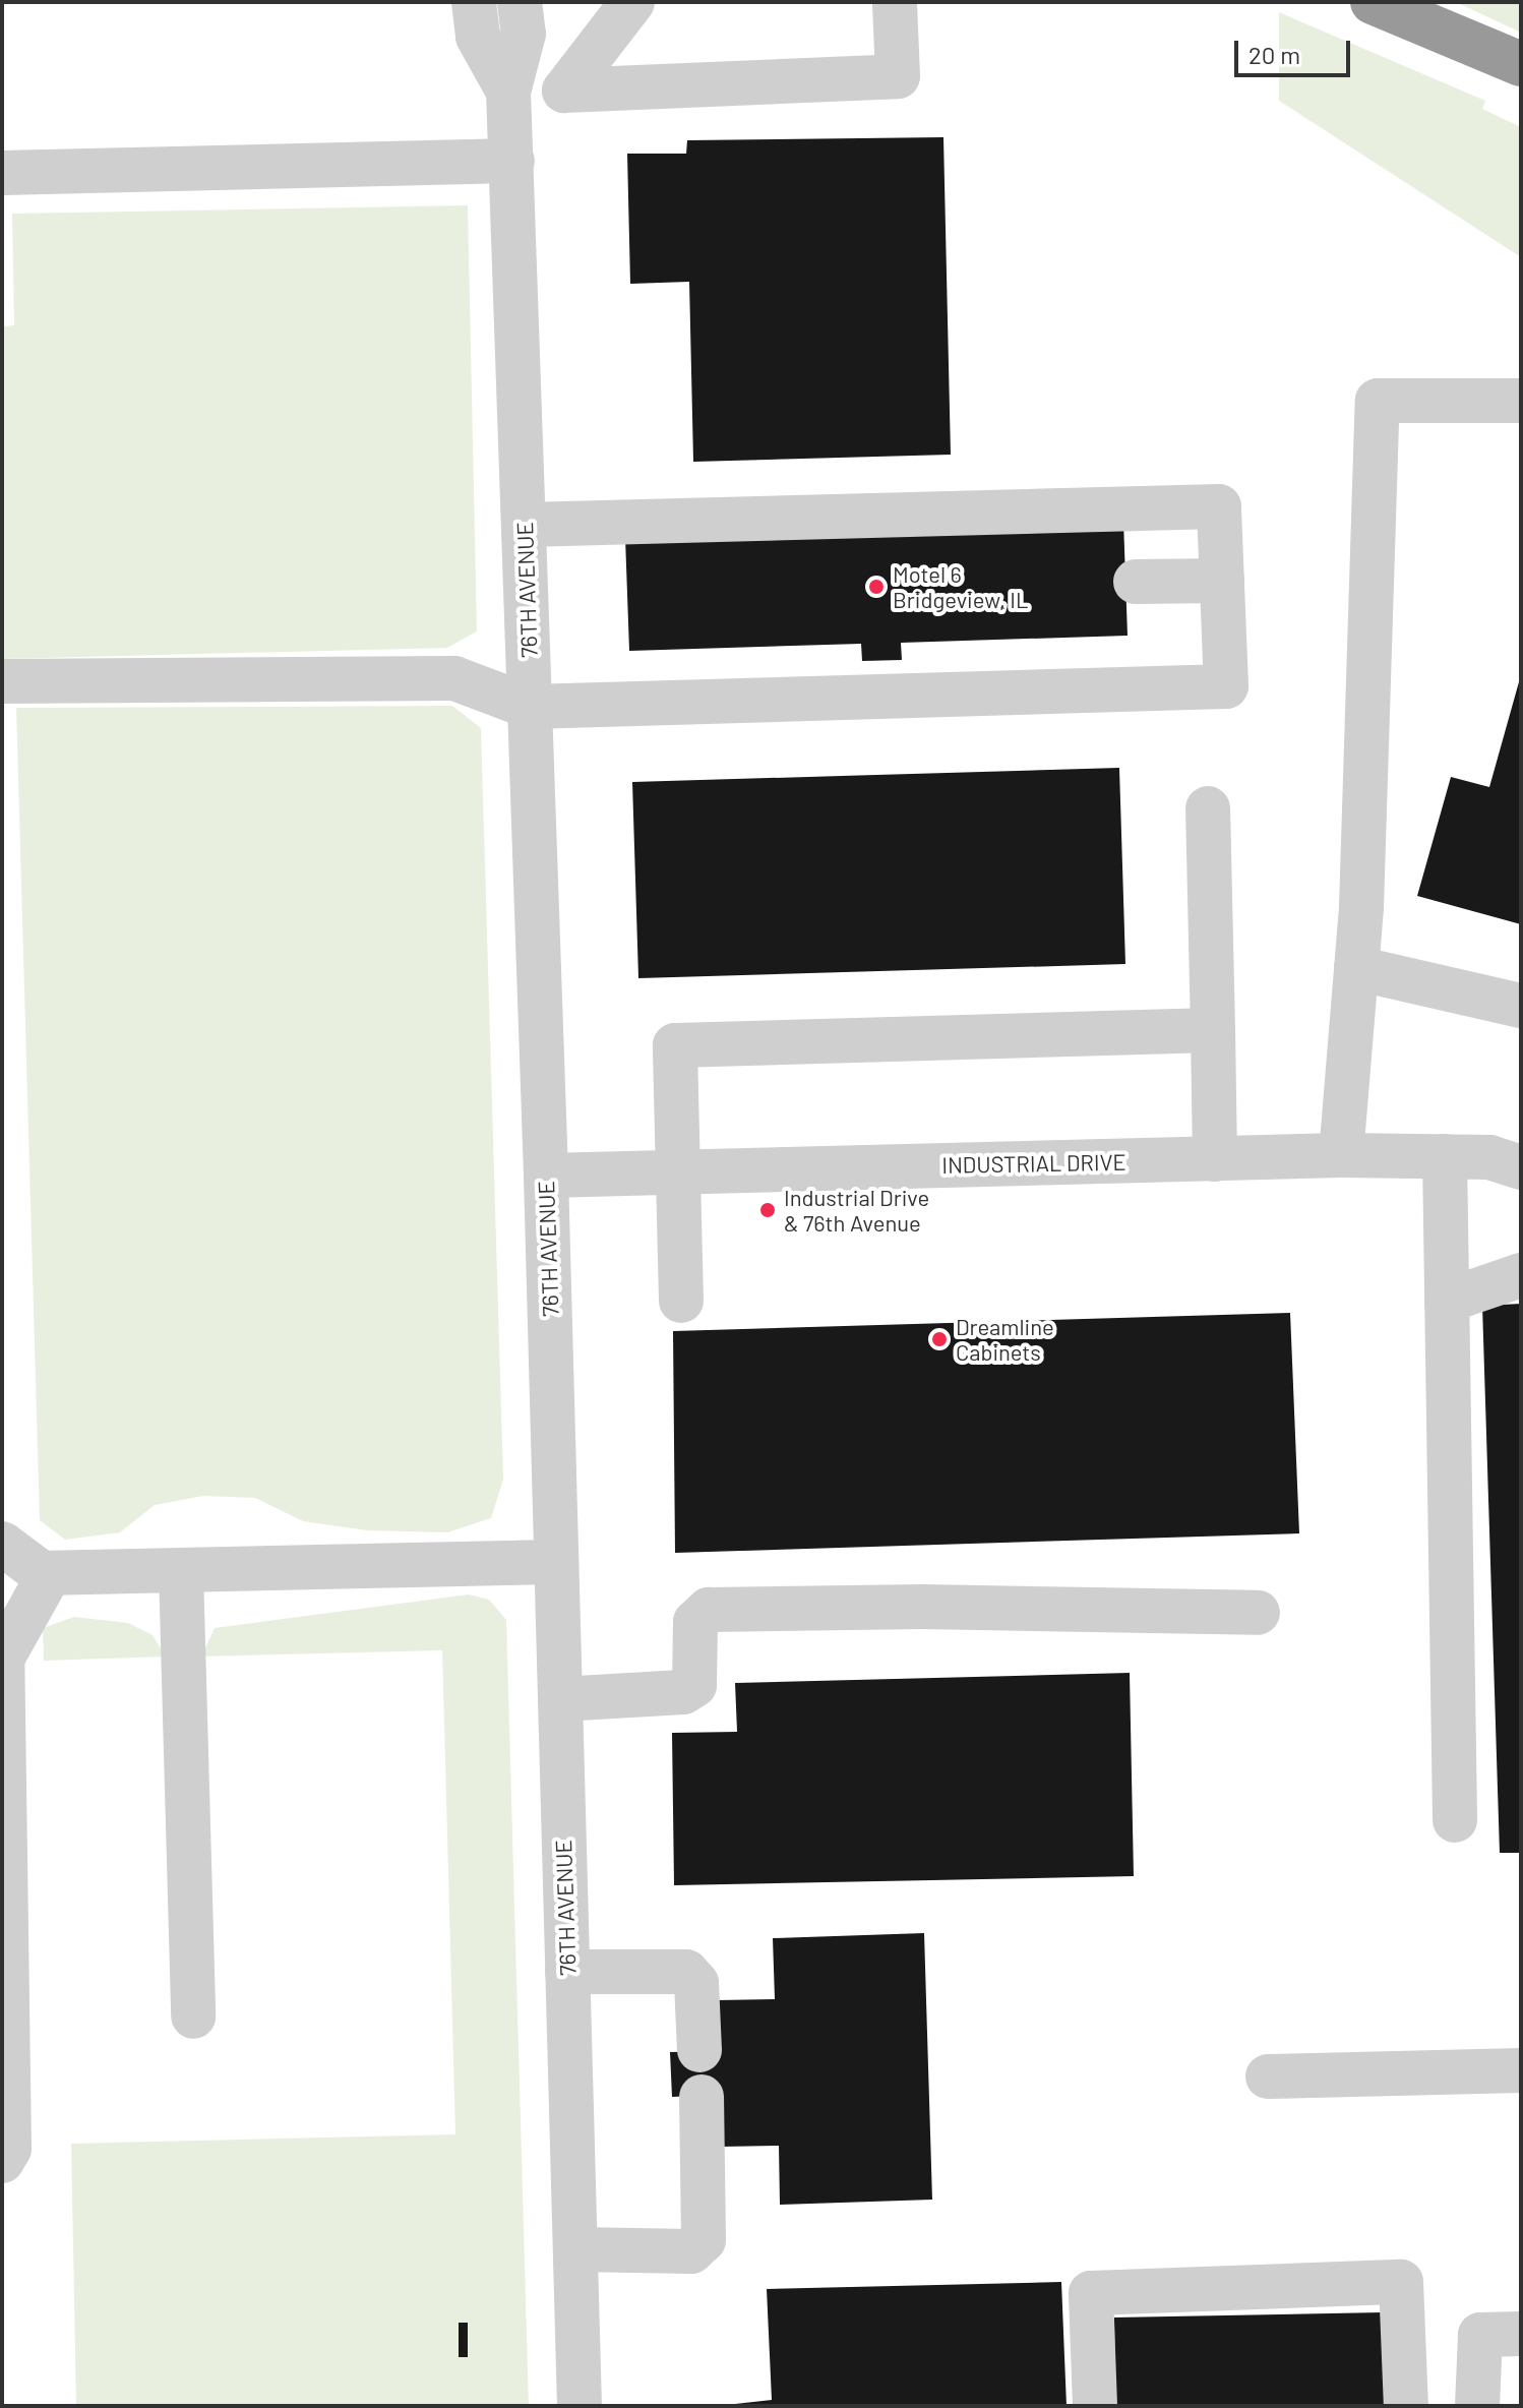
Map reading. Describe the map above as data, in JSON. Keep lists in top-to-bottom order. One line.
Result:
{"streets":{"street":["76TH AVENUE","INDUSTRIAL DRIVE"]},"crossings":[["76TH AVENUE","INDUSTRIAL DRIVE"]],"places":["Motel 6 Bridgeview, IL","Industrial Drive & 76th Avenue","Dreamline Cabinets"],"scale_bar":"20 m"}
